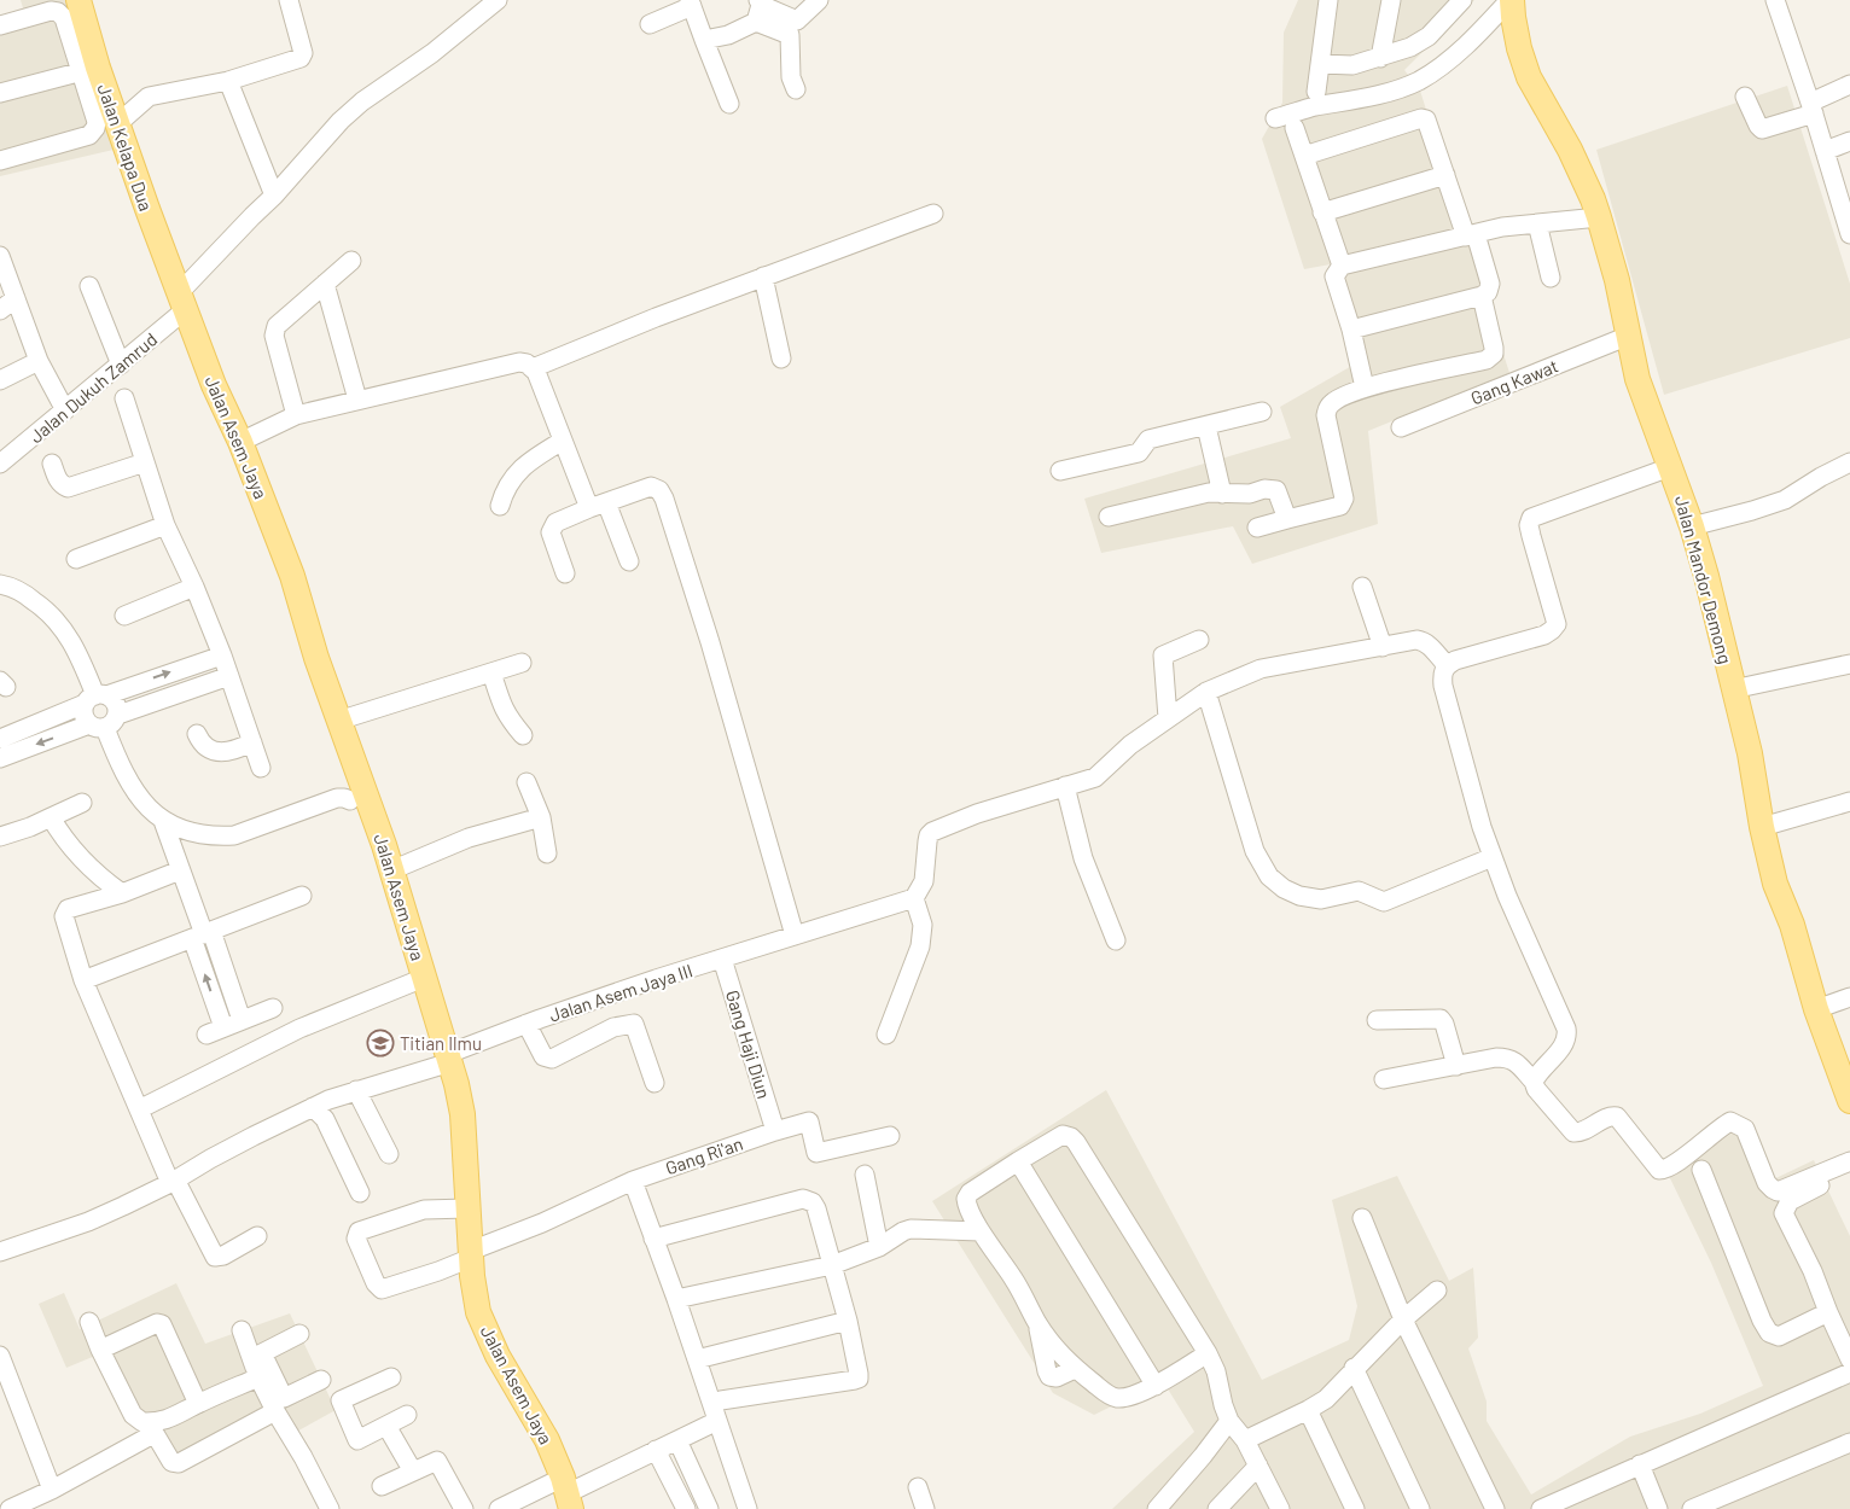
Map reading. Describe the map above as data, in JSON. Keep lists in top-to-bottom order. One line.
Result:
{"streets":{"main road":["Jalan Kelapa Dua","Jalan Asem Jaya","Jalan Mandor Demong"],"street":["Gang Kawat","Jalan Dukuh Zamrud","Jalan Asem Jaya III","Gang Haji Diun","Gang Ri'an"]},"crossings":[["Jalan Kelapa Dua","Jalan Dukuh Zamrud"],["Jalan Kelapa Dua","Jalan Asem Jaya"],["Gang Kawat","Jalan Mandor Demong"],["Jalan Dukuh Zamrud","Jalan Asem Jaya"],["Jalan Asem Jaya","Jalan Asem Jaya III"],["Jalan Asem Jaya","Gang Ri'an"],["Jalan Asem Jaya III","Gang Haji Diun"],["Gang Haji Diun","Gang Ri'an"]],"places":{"school or university":["Titian Ilmu"]}}
